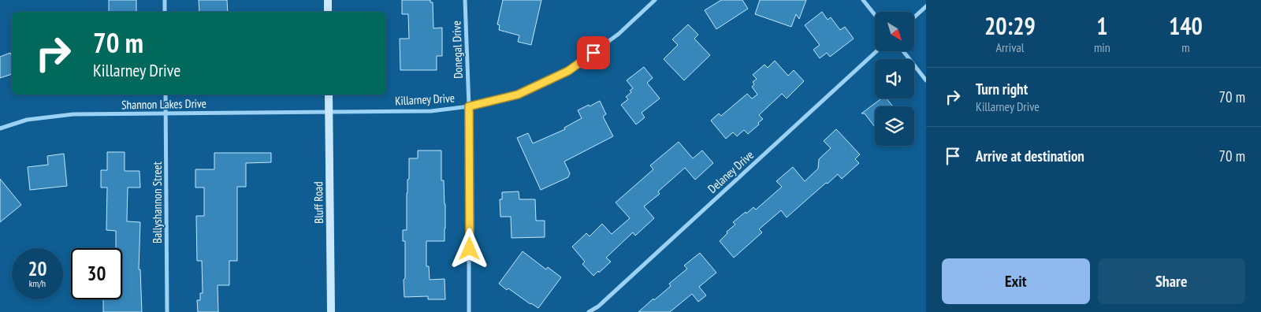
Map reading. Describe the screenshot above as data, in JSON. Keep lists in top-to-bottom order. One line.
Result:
{"streets":{"main road":["Bluff Road"],"street":["Donegal Drive","Killarney Drive","Shannon Lakes Drive","Delaney Drive","Ballyshannon Street"]},"crossings":[["Donegal Drive","Killarney Drive"],["Killarney Drive","Shannon Lakes Drive"],["Killarney Drive","Bluff Road"],["Shannon Lakes Drive","Ballyshannon Street"],["Shannon Lakes Drive","Bluff Road"]],"north":"bottom right","page":{"eta":["20:29","Arrival","1","min","140","m"],"turn":["70 m","Killarney Drive"],"list":[{"name":"Turn right","note":"Killarney Drive","value":"70 m"},{"name":"Arrive at destination","value":"70 m"}],"speed":"20 km/h","limit":"30","buttons":["Exit","Share"]}}
